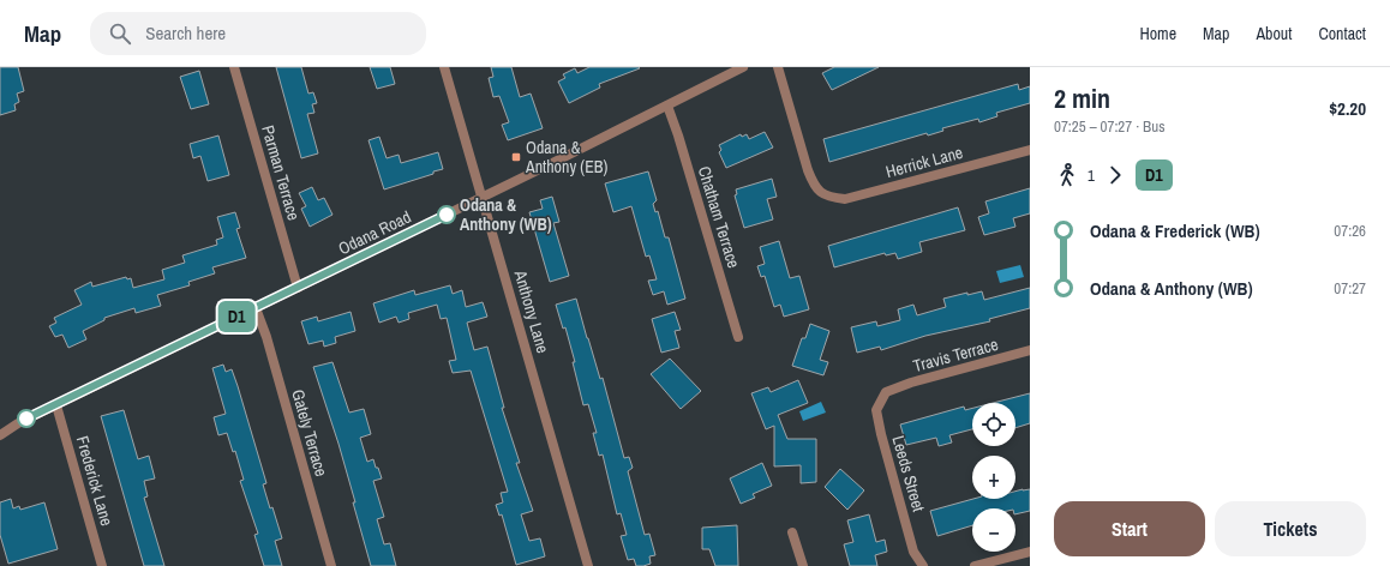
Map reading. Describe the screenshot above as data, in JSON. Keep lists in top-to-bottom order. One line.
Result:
{"streets":{"street":["Herrick Lane","Parman Terrace","Chatham Terrace","Odana Road","Anthony Lane","Travis Terrace","Gately Terrace","Leeds Street","Frederick Lane"]},"crossings":[["Parman Terrace","Odana Road"],["Chatham Terrace","Odana Road"],["Odana Road","Anthony Lane"],["Odana Road","Gately Terrace"],["Odana Road","Frederick Lane"],["Travis Terrace","Leeds Street"]],"places":{"transit":["Odana & Anthony (EB)"],"other":["Odana & Anthony (WB)"]},"lines":["bus line D1"],"page":{"header":"Map","search":"Search here","nav":["Home","Map","About","Contact"],"on_map":"D1","heading":["2 min","07:25 – 07:27 · Bus","$2.20"],"legs":["1","D1"],"list":[{"name":"Odana & Frederick (WB)","value":"07:26"},{"name":"Odana & Anthony (WB)","value":"07:27"}],"map_buttons":["+","−"],"buttons":["Start","Tickets"]}}
